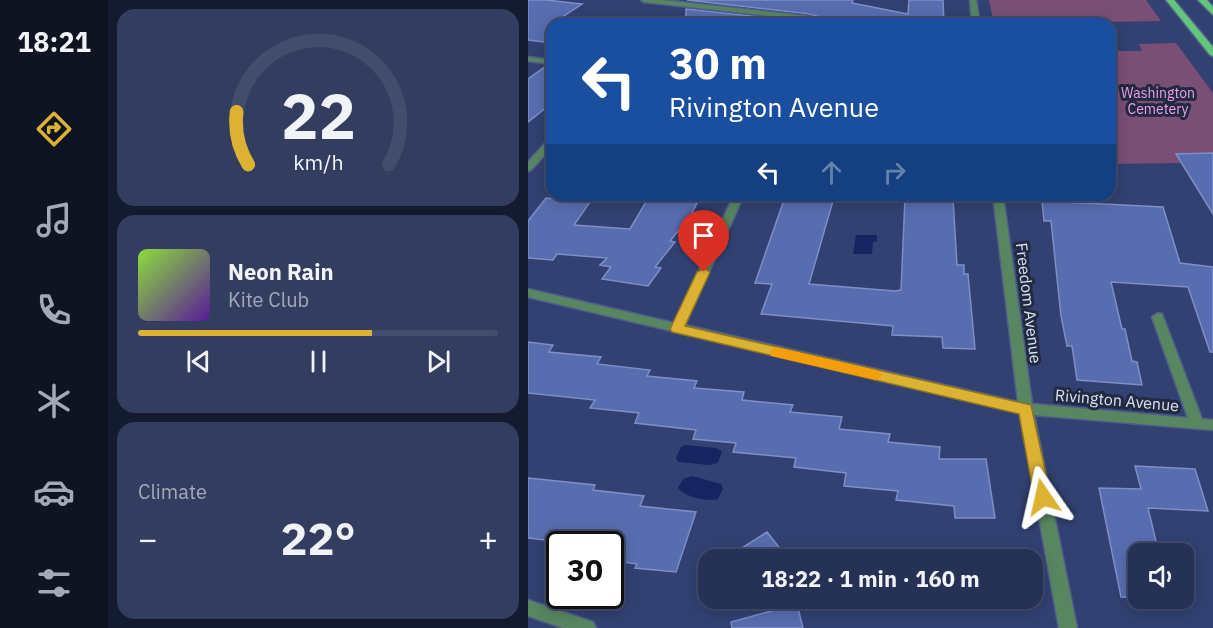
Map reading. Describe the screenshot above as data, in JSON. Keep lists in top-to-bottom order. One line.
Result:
{"streets":{"street":["Freedom Avenue","Rivington Avenue"]},"crossings":[["Freedom Avenue","Rivington Avenue"]],"parks":["Washington Cemetery"],"page":{"tabs":"18:21","turn":["30 m","Rivington Avenue"],"song":["Neon Rain","Kite Club"],"tile":"Climate","heat":["−","22°","+"],"limit":"30","trip":"18:22 · 1 min · 160 m","gauge":["22","km/h"]}}
